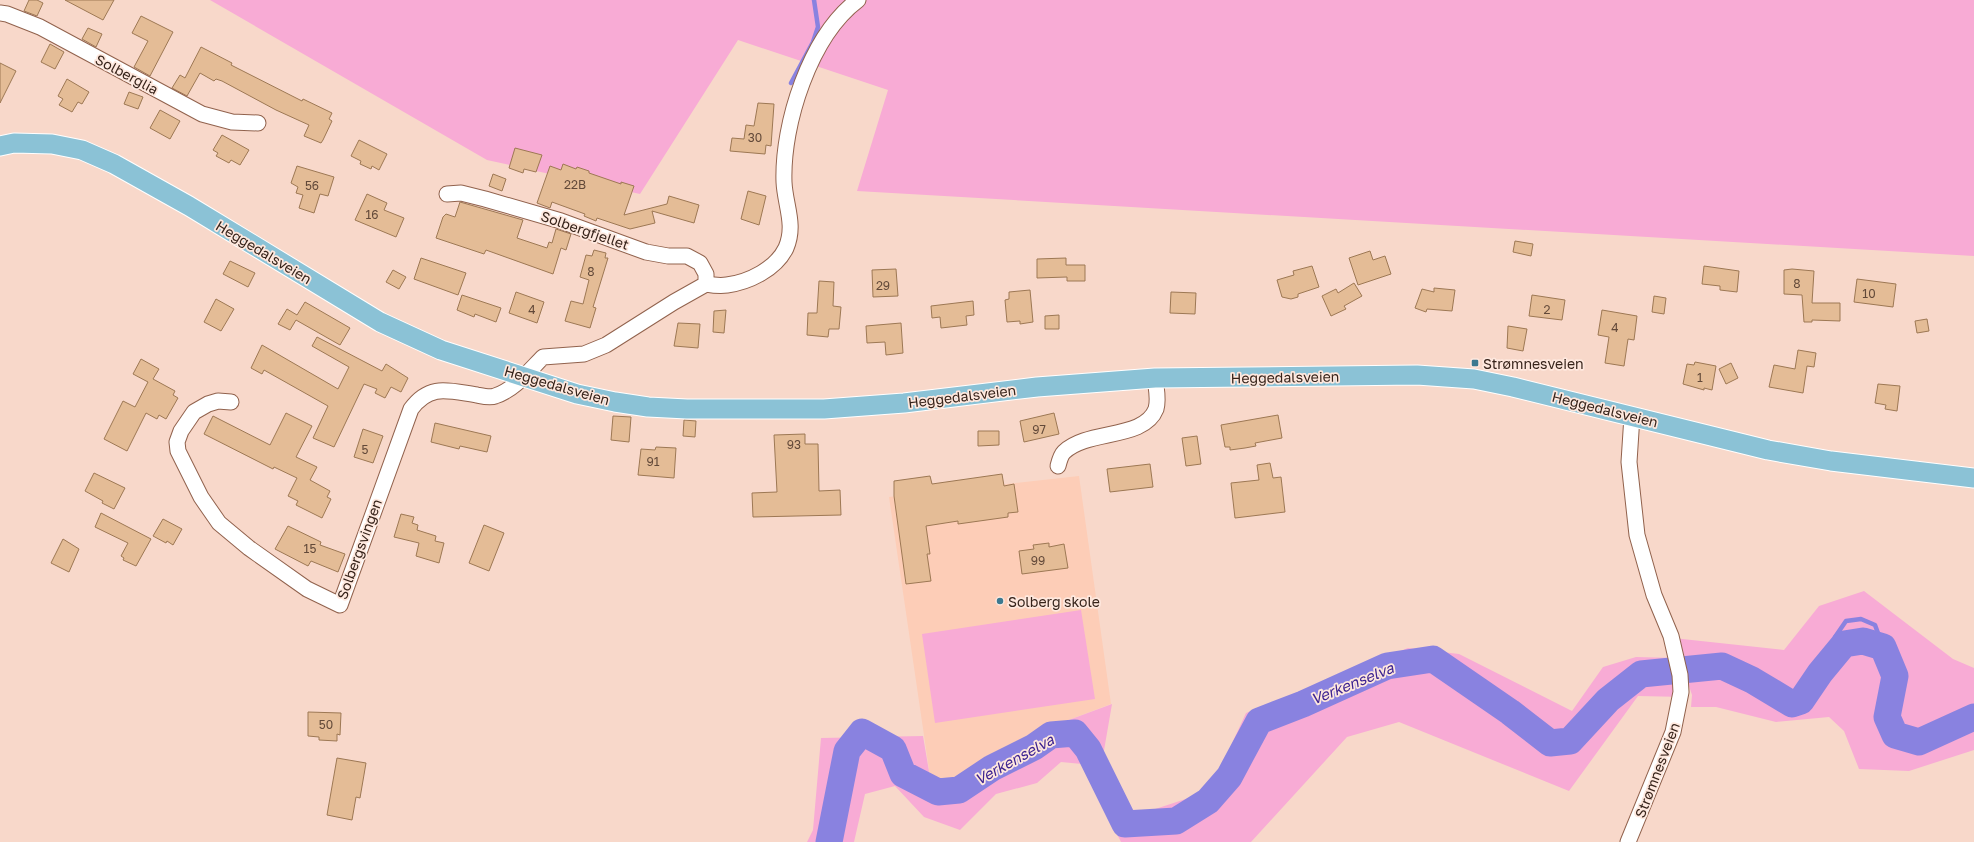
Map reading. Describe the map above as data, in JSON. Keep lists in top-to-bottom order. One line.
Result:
{"streets":{"main road":["Heggedalsveien"],"street":["Solberglia","Solbergfjellet","Solbergsvingen","Strømnesveien"]},"crossings":[["Heggedalsveien","Solbergsvingen"],["Heggedalsveien","Strømnesveien"]],"water":["Verkenselva"],"places":{"transit":["Strømnesveien"],"other":["Solberg skole"]},"house_numbers":["30","22B","56","16","8","8","29","10","4","2","4","1","97","93","5","91","15","99","50"]}
